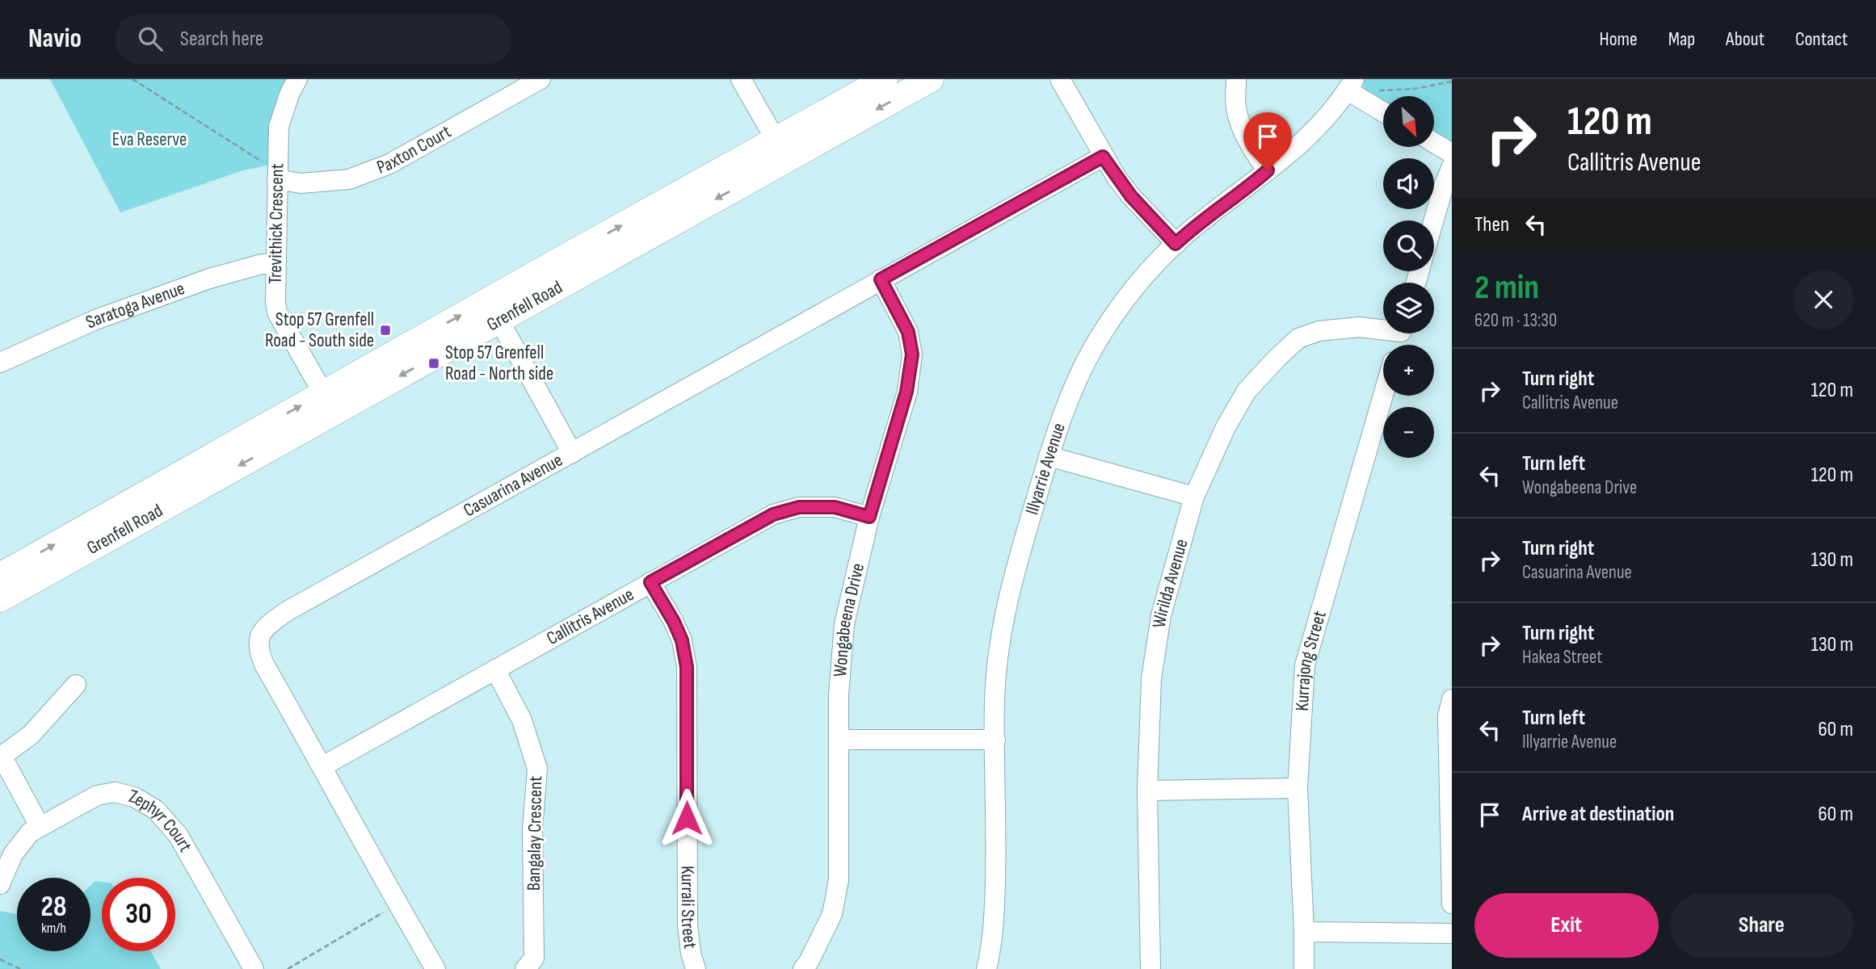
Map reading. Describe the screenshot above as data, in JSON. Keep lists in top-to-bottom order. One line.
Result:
{"streets":{"main road":["Grenfell Road"],"street":["Paxton Court","Trevithick Crescent","Saratoga Avenue","Illyarrie Avenue","Casuarina Avenue","Wirilda Avenue","Callitris Avenue","Wongabeena Drive","Kurrajong Street","Zephyr Court","Bangalay Crescent","Kurrali Street"]},"crossings":[["Paxton Court","Trevithick Crescent"],["Trevithick Crescent","Grenfell Road"],["Trevithick Crescent","Saratoga Avenue"],["Casuarina Avenue","Callitris Avenue"],["Casuarina Avenue","Wongabeena Drive"],["Callitris Avenue","Wongabeena Drive"],["Callitris Avenue","Bangalay Crescent"],["Callitris Avenue","Kurrali Street"]],"parks":["Eva Reserve"],"places":{"transit":["Stop 57 Grenfell Road - South side","Stop 57 Grenfell Road - North side"]},"north":"bottom right","page":{"header":"Navio","search":"Search here","nav":["Home","Map","About","Contact"],"turn":["120 m","Callitris Avenue"],"map_buttons":["+","−"],"then":"Then","heading":["2 min","620 m · 13:30"],"list":[{"name":"Turn right","note":"Callitris Avenue","value":"120 m"},{"name":"Turn left","note":"Wongabeena Drive","value":"120 m"},{"name":"Turn right","note":"Casuarina Avenue","value":"130 m"},{"name":"Turn right","note":"Hakea Street","value":"130 m"},{"name":"Turn left","note":"Illyarrie Avenue","value":"60 m"},{"name":"Arrive at destination","value":"60 m"}],"speed":"28 km/h","limit":"30","buttons":["Exit","Share"]}}
